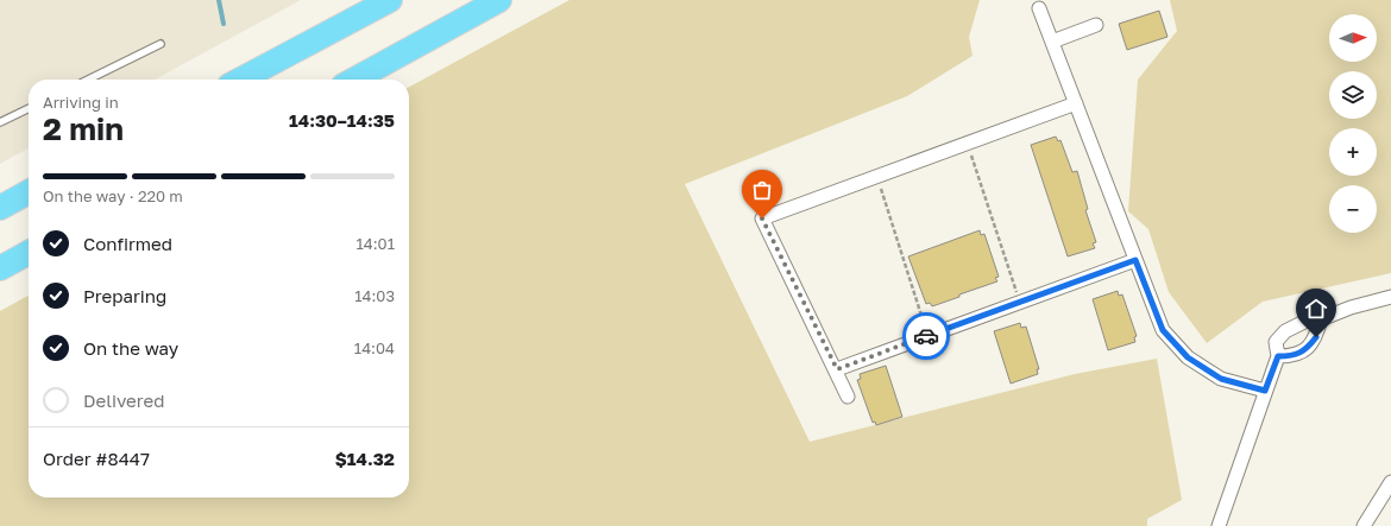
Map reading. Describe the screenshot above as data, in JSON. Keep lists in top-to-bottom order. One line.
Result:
{"north":"right","page":{"map_buttons":["+","−"],"heading":["2 min","Arriving in","14:30–14:35"],"panel":["Order #8447","$14.32"],"bar":"On the way · 220 m","list":[["Confirmed","14:01"],["Preparing","14:03"],["On the way","14:04"],"Delivered"]}}
